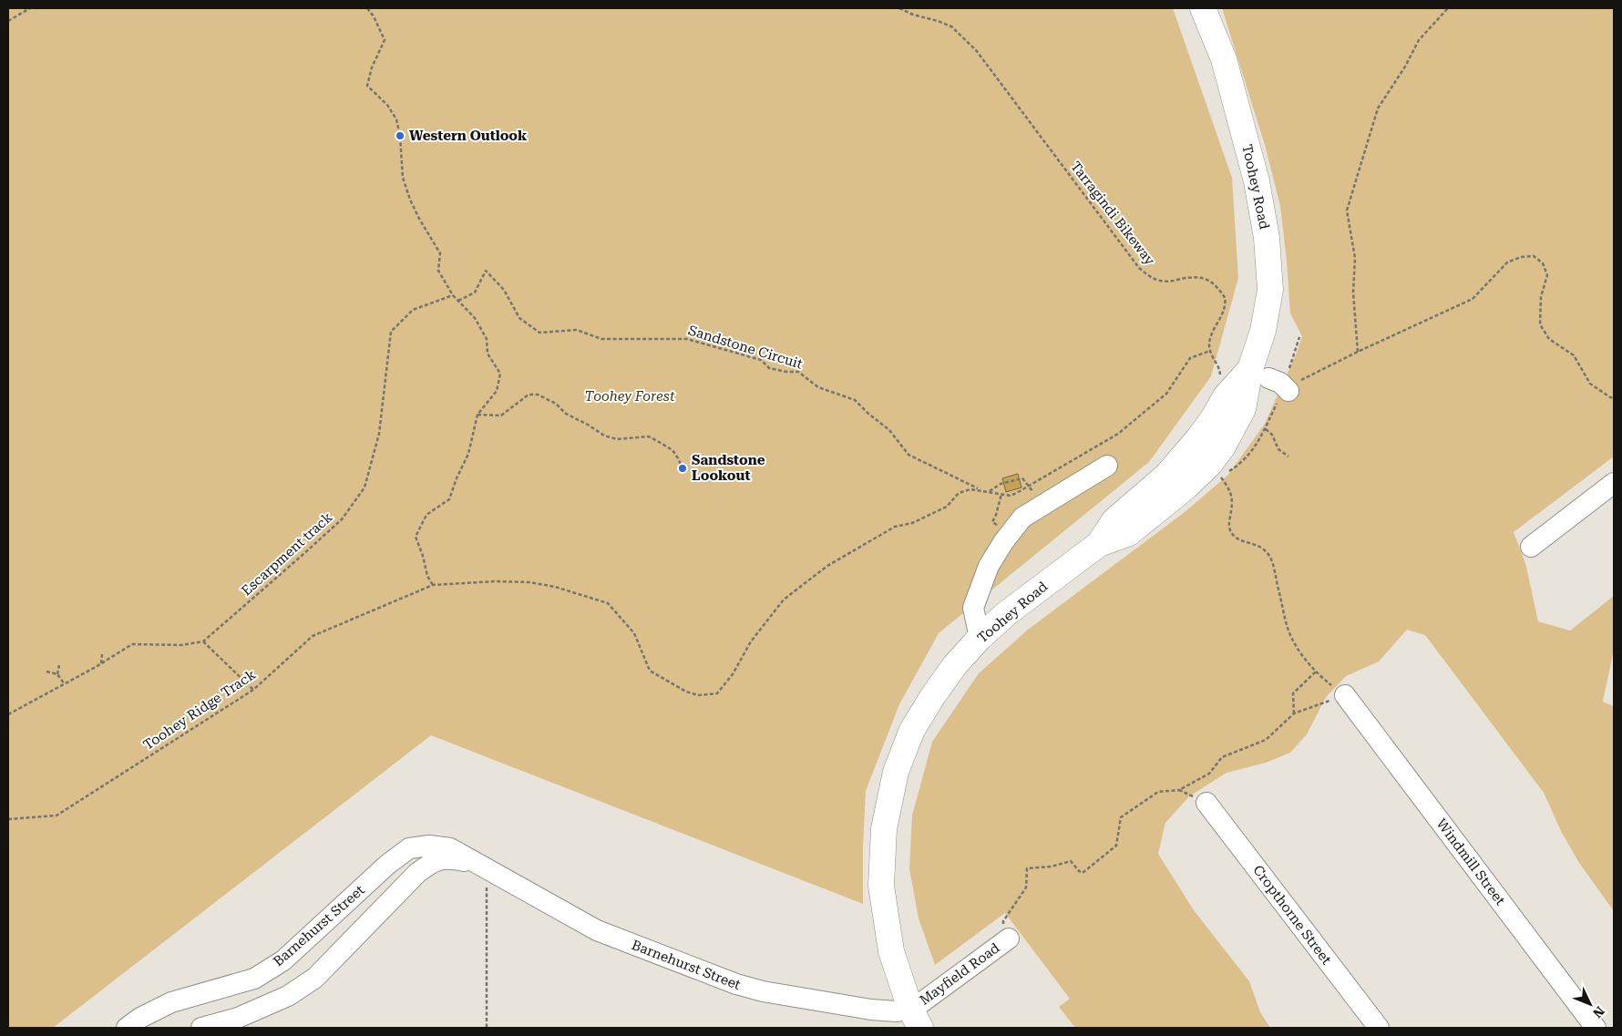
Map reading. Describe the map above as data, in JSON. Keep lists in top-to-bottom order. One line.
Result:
{"streets":{"main road":["Toohey Road"],"street":["Windmill Street","Cropthorne Street","Barnehurst Street","Mayfield Road"],"path":["Tarragindi Bikeway","Sandstone Circuit","Escarpment track","Toohey Ridge Track"]},"crossings":[["Toohey Road","Barnehurst Street"],["Toohey Road","Mayfield Road"],["Tarragindi Bikeway","Toohey Ridge Track"],["Sandstone Circuit","Toohey Ridge Track"],["Barnehurst Street","Mayfield Road"]],"parks":["Toohey Forest"],"places":["Western Outlook","Sandstone Lookout"],"north":"bottom right"}
